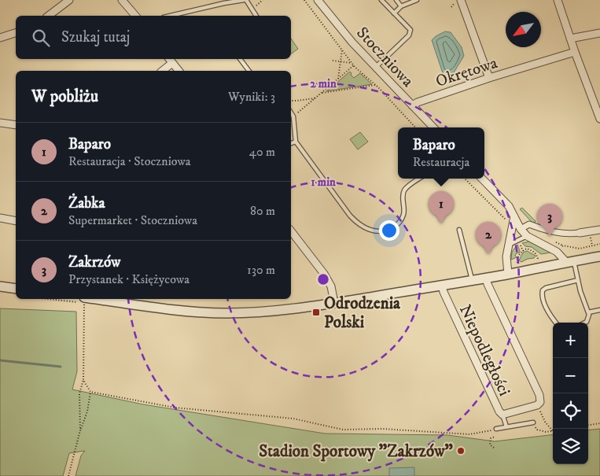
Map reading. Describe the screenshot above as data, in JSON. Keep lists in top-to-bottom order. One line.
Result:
{"streets":{"street":["Stoczniowa","Okrętowa","Niepodległości"]},"crossings":[["Stoczniowa","Okrętowa"]],"places":{"transit":["Odrodzenia Polski"],"other":["Stadion Sportowy \"Zakrzów\""]},"north":"bottom left","page":{"search":"Szukaj tutaj","heading":["W pobliżu","Wyniki: 3"],"list":[{"mark":"1","name":"Baparo","note":"Restauracja · Stoczniowa","value":"40 m"},{"mark":"2","name":"Żabka","note":"Supermarket · Stoczniowa","value":"80 m"},{"mark":"3","name":"Zakrzów","note":"Przystanek · Księżycowa","value":"130 m"}],"popup":["Baparo","Restauracja"],"pins":["1","3","2"],"map_buttons":["+","−"]},"rings":["2 min","1 min"]}
